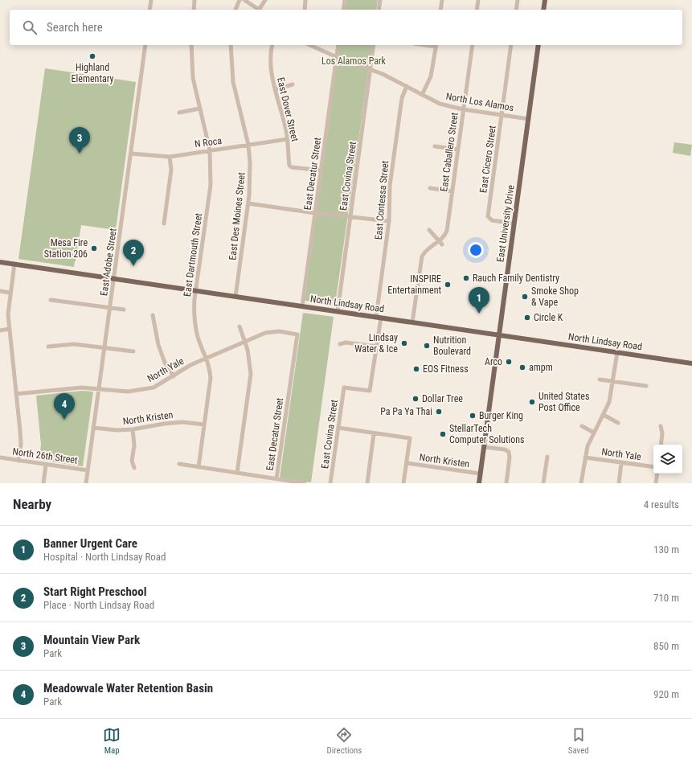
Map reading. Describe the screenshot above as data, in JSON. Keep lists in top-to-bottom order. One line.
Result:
{"streets":{"main road":["East University Drive","North Lindsay Road"],"street":["North Los Alamos","East Dover Street","N Roca","East Caballero Street","East Cicero Street","East Decatur Street","East Covina Street","East Contessa Street","East Des Moines Street","East Dartmouth Street","East Adobe Street","North Yale","North Kristen","North 26th Street"]},"crossings":[["North Los Alamos","East Caballero Street"],["North Los Alamos","East Cicero Street"],["North Los Alamos","East Decatur Street"],["North Los Alamos","East Covina Street"],["North Los Alamos","East Contessa Street"],["North Los Alamos","East University Drive"],["East Dover Street","N Roca"],["East Dover Street","East Decatur Street"],["N Roca","East Des Moines Street"],["N Roca","East Dartmouth Street"],["N Roca","East Adobe Street"],["East Caballero Street","North Lindsay Road"],["East Cicero Street","East University Drive"],["East Decatur Street","North Lindsay Road"],["East Decatur Street","North Yale"],["East Covina Street","East Contessa Street"],["East Covina Street","North Lindsay Road"],["East Contessa Street","North Lindsay Road"],["East Des Moines Street","North Lindsay Road"],["East University Drive","North Lindsay Road"],["East University Drive","North Kristen"],["East Dartmouth Street","North Lindsay Road"],["East Dartmouth Street","North Yale"],["East Dartmouth Street","North Kristen"],["East Adobe Street","North Lindsay Road"],["East Adobe Street","North Yale"],["East Adobe Street","North Kristen"],["East Adobe Street","North 26th Street"]],"parks":["Los Alamos Park"],"places":["Highland Elementary","Mesa Fire Station 206","Rauch Family Dentistry","INSPIRE Entertainment","Smoke Shop & Vape","Circle K","Lindsay Water & Ice","Nutrition Boulevard","Arco","ampm","EOS Fitness","Dollar Tree","United States Post Office","Pa Pa Ya Thai","Burger King","StellarTech Computer Solutions"],"page":{"search":"Search here","pins":["3","2","1","4"],"heading":["Nearby","4 results"],"list":[{"mark":"1","name":"Banner Urgent Care","note":"Hospital · North Lindsay Road","value":"130 m"},{"mark":"2","name":"Start Right Preschool","note":"Place · North Lindsay Road","value":"710 m"},{"mark":"3","name":"Mountain View Park","note":"Park","value":"850 m"},{"mark":"4","name":"Meadowvale Water Retention Basin","note":"Park","value":"920 m"}],"nav":["Map","Directions","Saved"]}}
